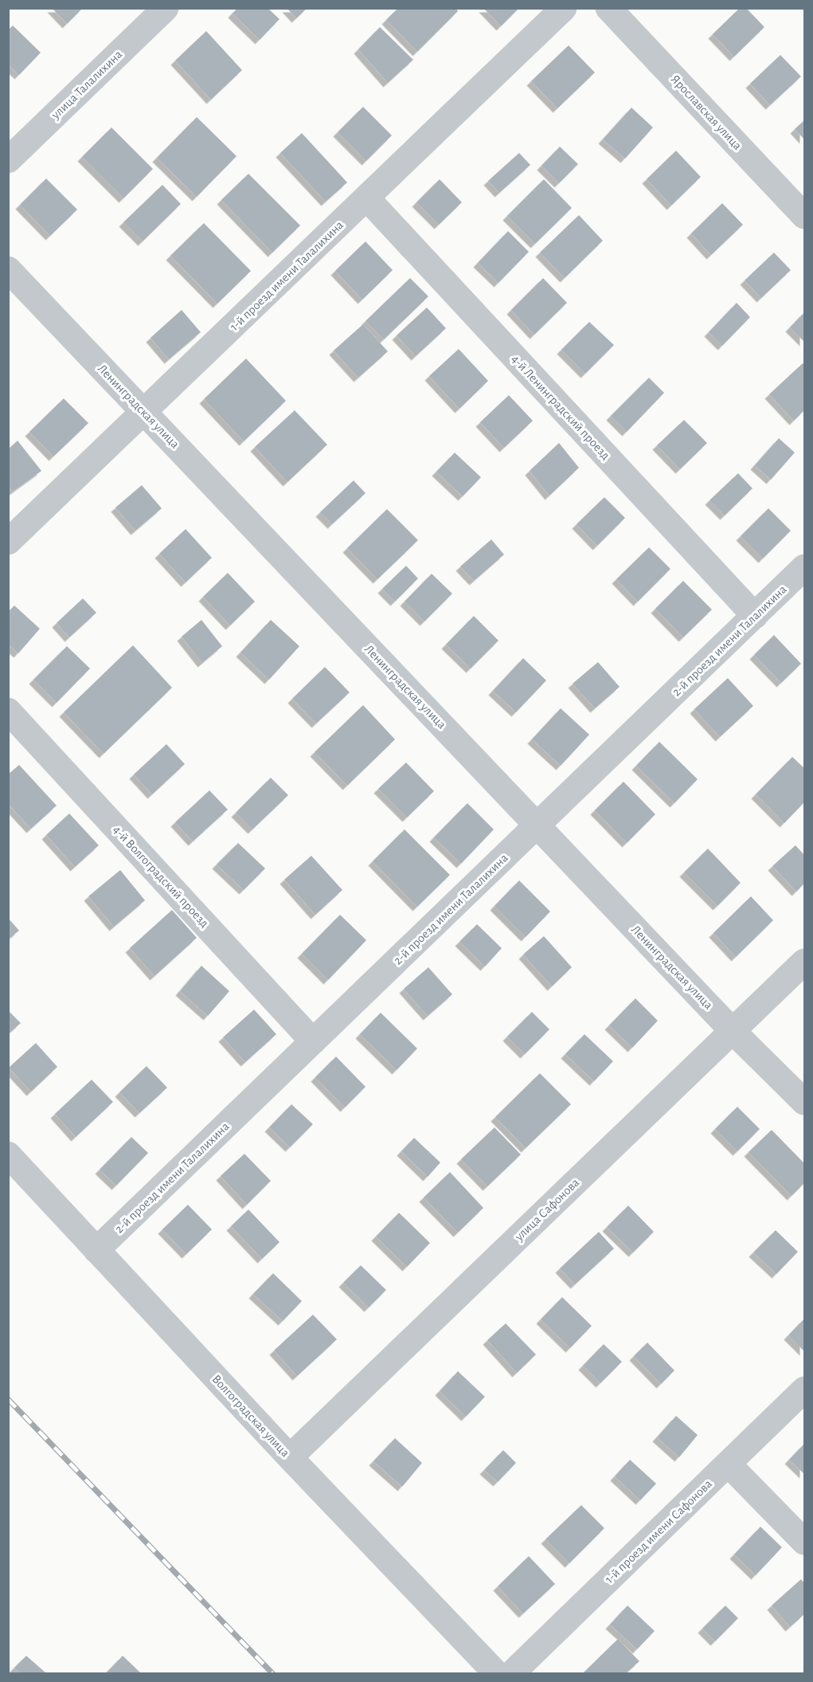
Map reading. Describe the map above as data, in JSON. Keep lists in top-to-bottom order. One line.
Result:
{"streets":{"street":["улица Талалихина","Ярославская улица","1-й проезд имени Талалихина","Ленинградская улица","4-й Ленинградский проезд","2-й проезд имени Талалихина","4-й Волгоградский проезд","улица Сафонова","Волгоградская улица","1-й проезд имени Сафонова"]},"crossings":[["1-й проезд имени Талалихина","Ленинградская улица"],["1-й проезд имени Талалихина","4-й Ленинградский проезд"],["Ленинградская улица","2-й проезд имени Талалихина"],["Ленинградская улица","улица Сафонова"],["4-й Ленинградский проезд","2-й проезд имени Талалихина"],["2-й проезд имени Талалихина","4-й Волгоградский проезд"],["2-й проезд имени Талалихина","Волгоградская улица"],["улица Сафонова","Волгоградская улица"]]}
